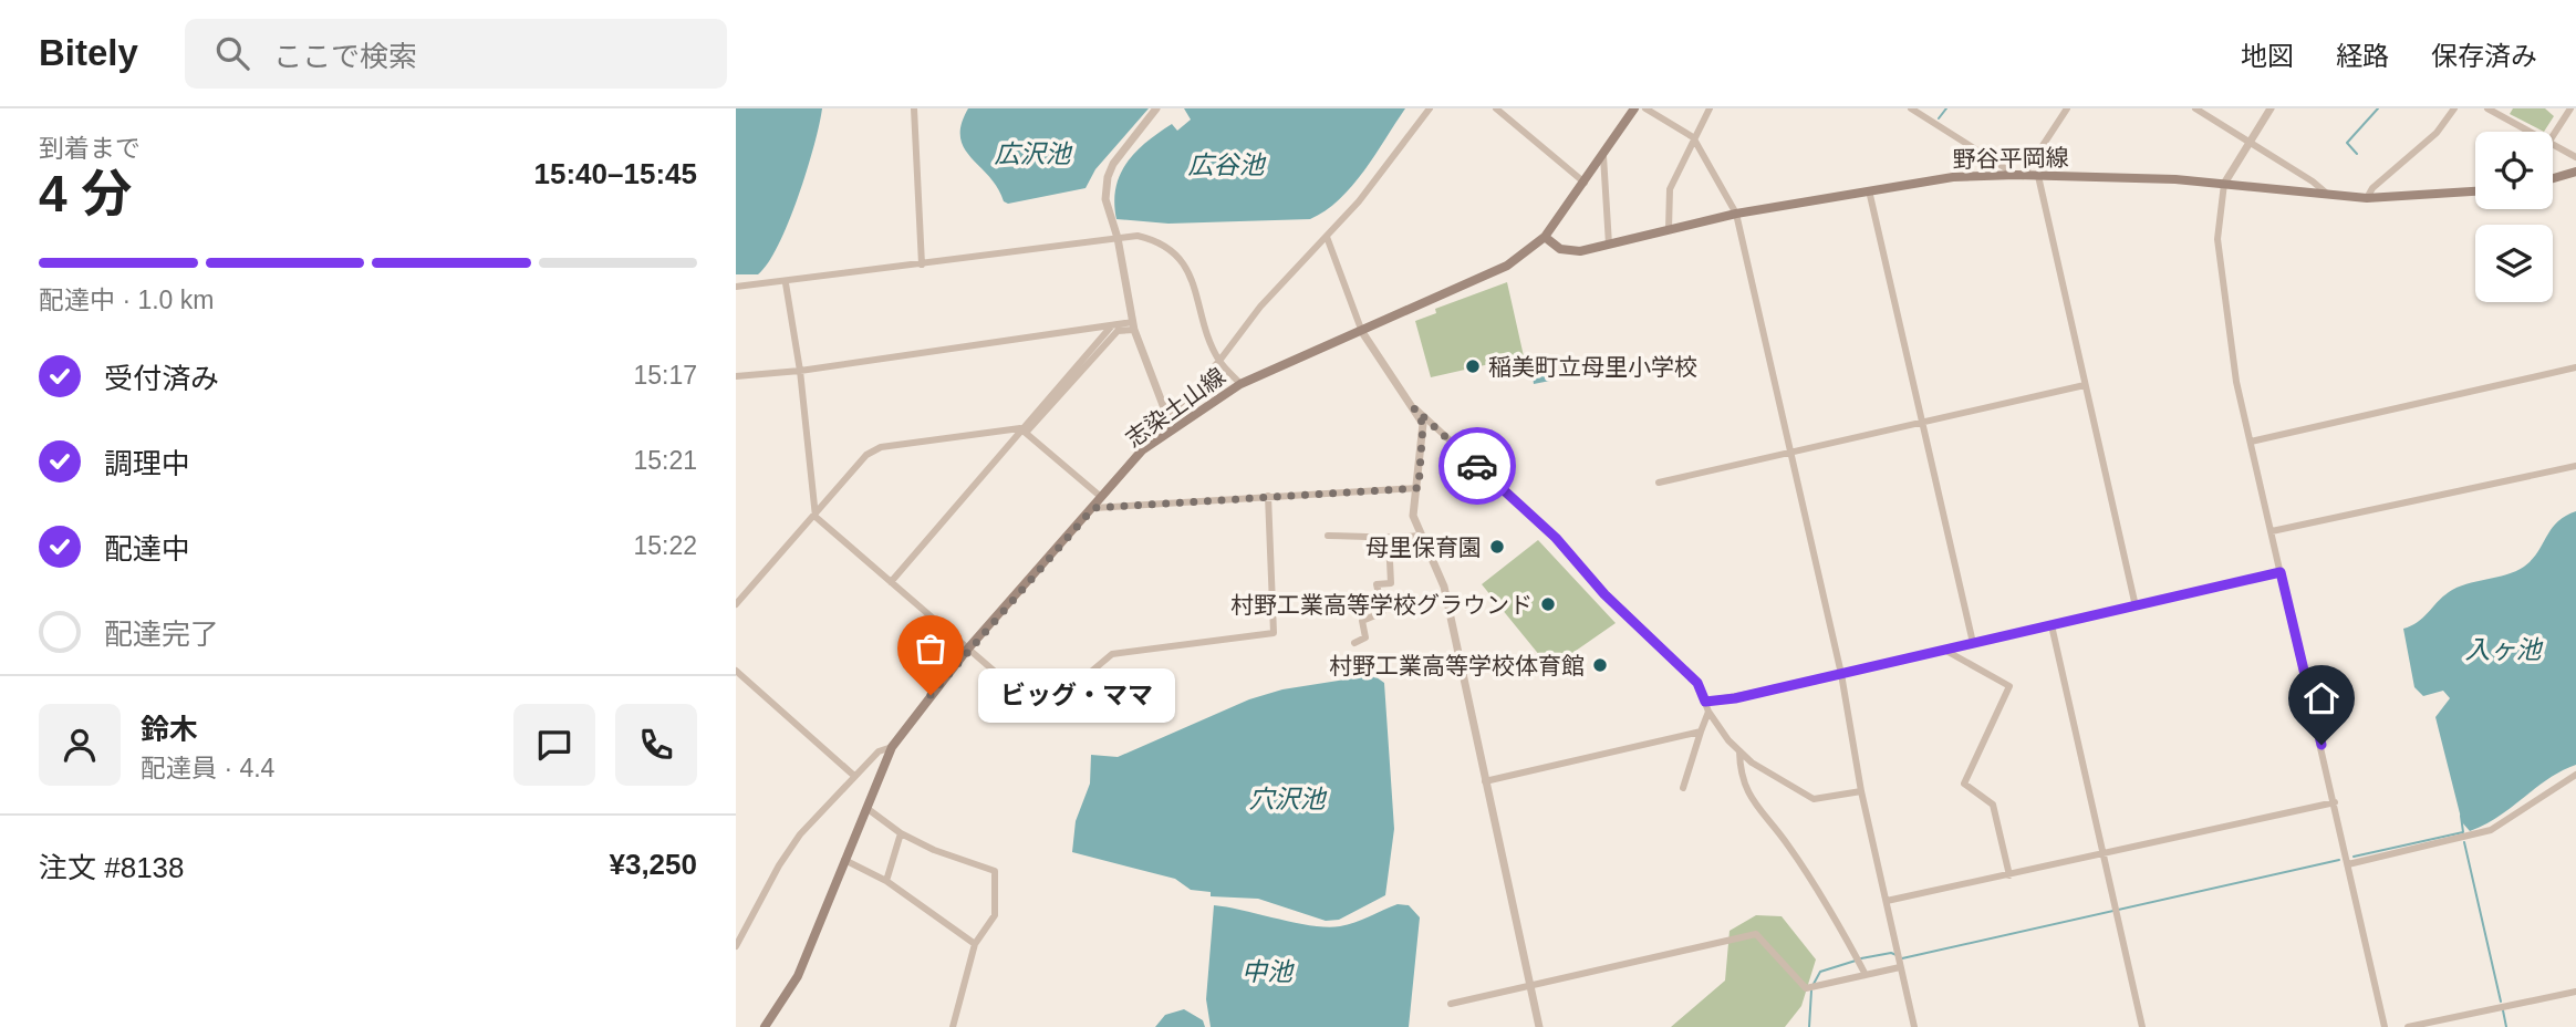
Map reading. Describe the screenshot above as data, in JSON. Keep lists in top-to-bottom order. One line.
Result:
{"streets":{"main road":["野谷平岡線","志染土山線"]},"crossings":[["野谷平岡線","志染土山線"]],"water":["広沢池","広谷池","入ヶ池","穴沢池","中池"],"places":["稲美町立母里小学校","母里保育園","村野工業高等学校グラウンド","村野工業高等学校体育館","ビッグ・ママ"],"page":{"header":"Bitely","search":"ここで検索","nav":["地図","経路","保存済み"],"heading":["4 分","到着まで","15:40–15:45"],"panel":["鈴木","配達員 · 4.4","注文 #8138","¥3,250"],"bar":"配達中 · 1.0 km","list":[["受付済み","15:17"],["調理中","15:21"],["配達中","15:22"],"配達完了"],"bubble":"ビッグ・ママ"}}
